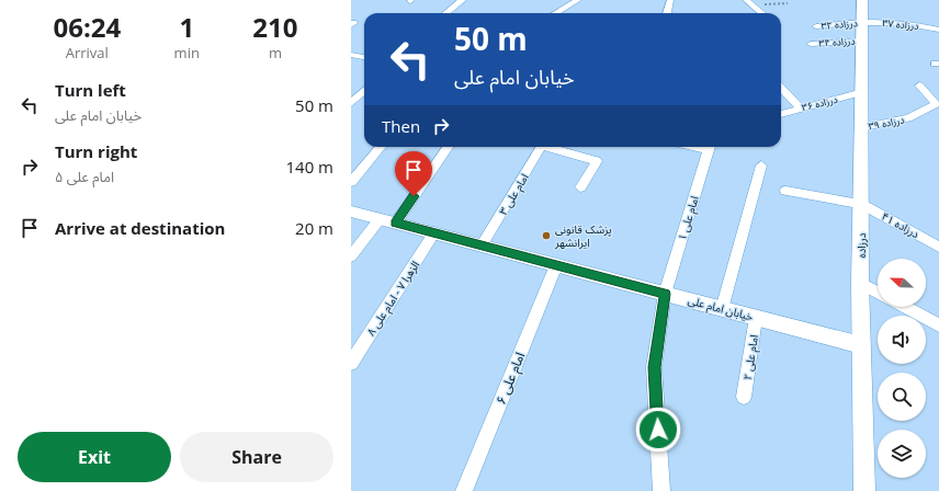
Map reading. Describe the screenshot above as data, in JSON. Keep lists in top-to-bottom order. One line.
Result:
{"streets":{"main road":["درزاده"],"street":["درزاده ۳۲","درزاده ۳۷","درزاده ۳۴","درزاده ۳۶","درزاده ۳۹","امام علی ۳","امام علی ۱","درزاده ۴۱","الزهرا ۷ - امام علی ۸","خیابان امام علی","امام علی ۲","امام علی ۶"]},"crossings":[["درزاده ۳۲","درزاده ۳۷"],["درزاده ۳۲","درزاده"],["درزاده ۳۷","درزاده"],["درزاده ۳۴","درزاده"],["درزاده ۳۶","درزاده"],["درزاده ۳۹","درزاده"],["امام علی ۳","خیابان امام علی"],["امام علی ۱","خیابان امام علی"],["درزاده ۴۱","درزاده"],["درزاده","خیابان امام علی"],["الزهرا ۷ - امام علی ۸","خیابان امام علی"],["خیابان امام علی","امام علی ۲"],["خیابان امام علی","امام علی ۶"]],"places":["پزشک قانونی ایرانشهر"],"north":"left","page":{"eta":["06:24","Arrival","1","min","210","m"],"turn":["50 m","خیابان امام علی"],"list":[{"name":"Turn left","note":"خیابان امام علی","value":"50 m"},{"name":"Turn right","note":"امام علی ۵","value":"140 m"},{"name":"Arrive at destination","value":"20 m"}],"then":"Then","buttons":["Exit","Share"]}}
